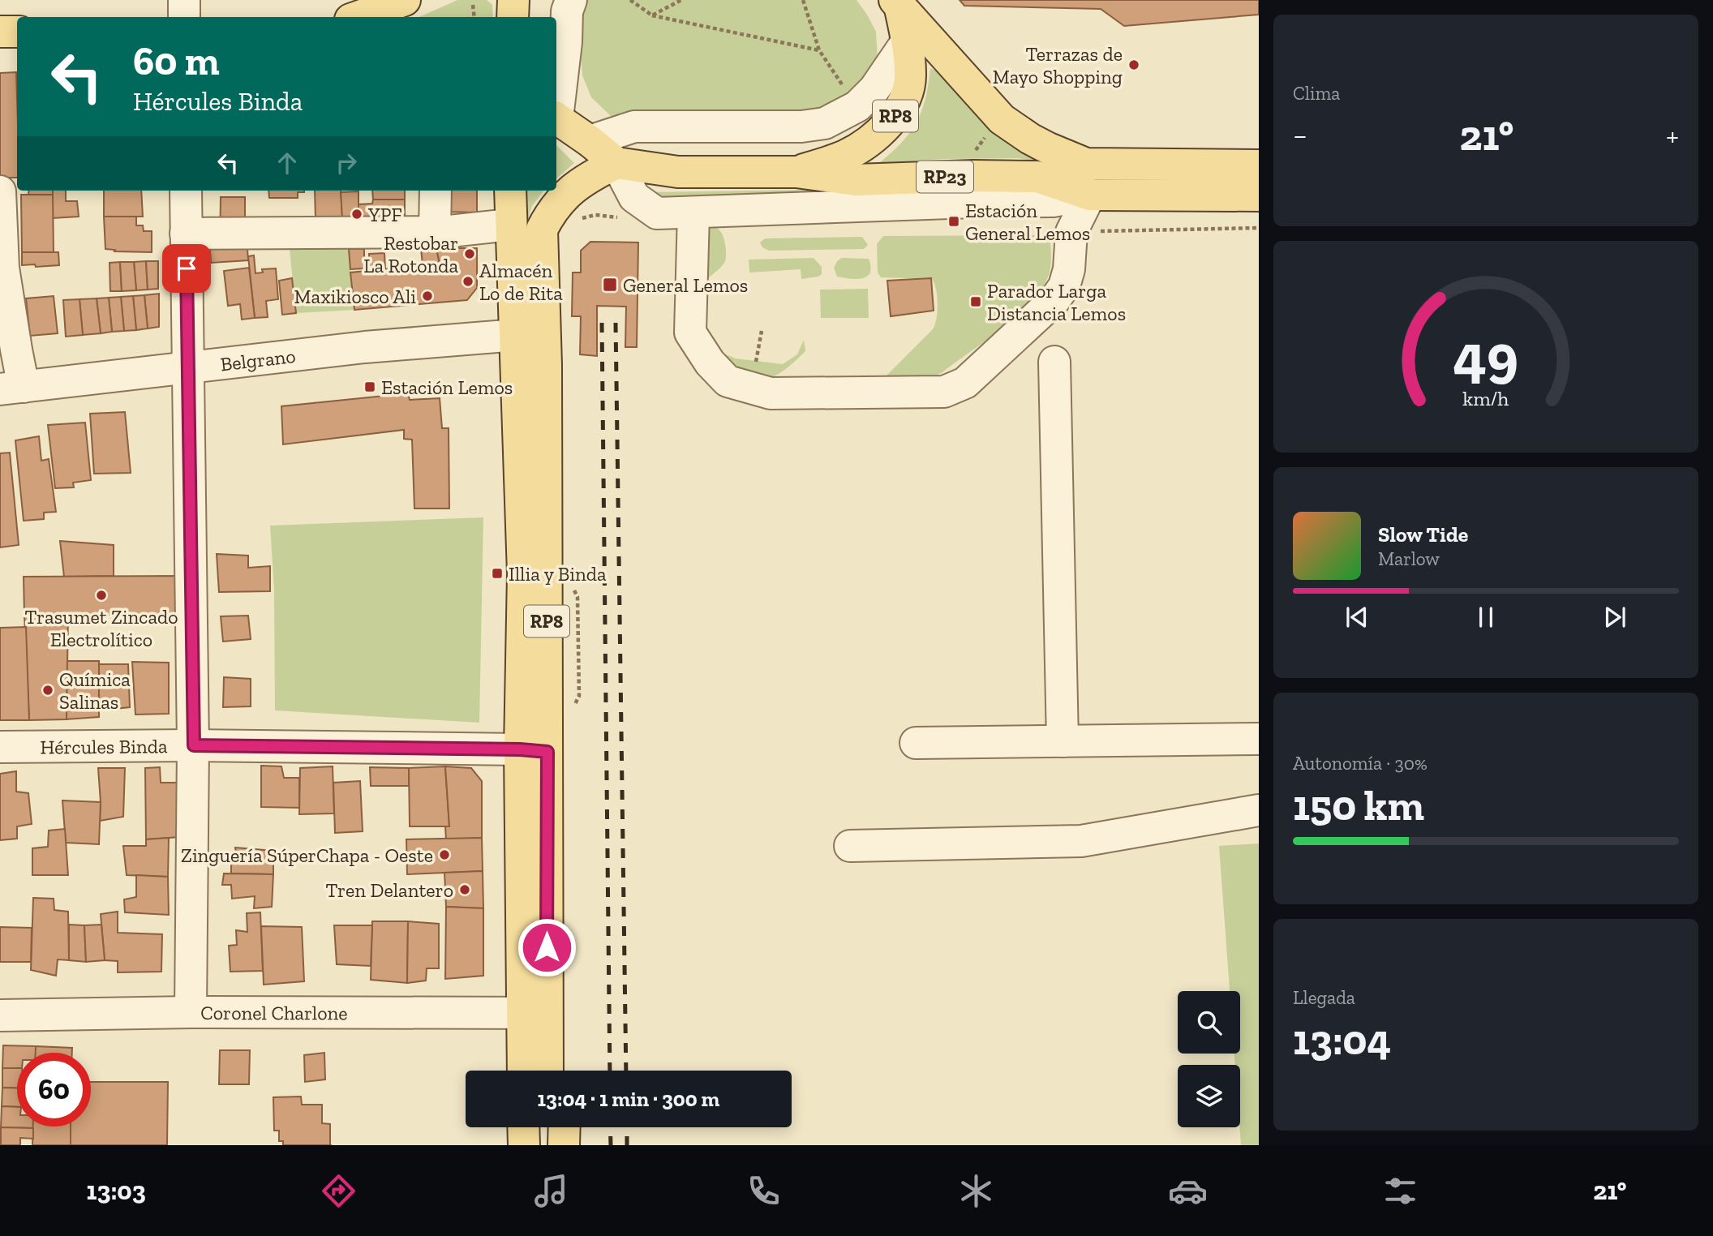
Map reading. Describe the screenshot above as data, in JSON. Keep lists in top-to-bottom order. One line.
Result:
{"streets":{"main road":["RP8","RP23"],"street":["Belgrano","Hércules Binda","Coronel Charlone"]},"crossings":[["RP8","RP23"],["RP8","Belgrano"],["RP8","Hércules Binda"],["RP8","Coronel Charlone"]],"places":{"other":["Terrazas de Mayo Shopping","YPF","Restobar La Rotonda","Almacén Lo de Rita","Maxikiosco Ali","Trasumet Zincado Electrolítico","Química Salinas","Zinguería SúperChapa - Oeste","Tren Delantero"],"transit":["Estación General Lemos","General Lemos","Parador Larga Distancia Lemos","Estación Lemos","Illia y Binda"]},"page":{"tile":["Clima",["Autonomía · 30%","150 km"],["Llegada","13:04"]],"turn":["60 m","Hércules Binda"],"heat":["−","21°","+"],"song":["Slow Tide","Marlow"],"limit":"60","trip":"13:04 · 1 min · 300 m","tabs":["13:03","21°"],"gauge":["49","km/h"]}}
